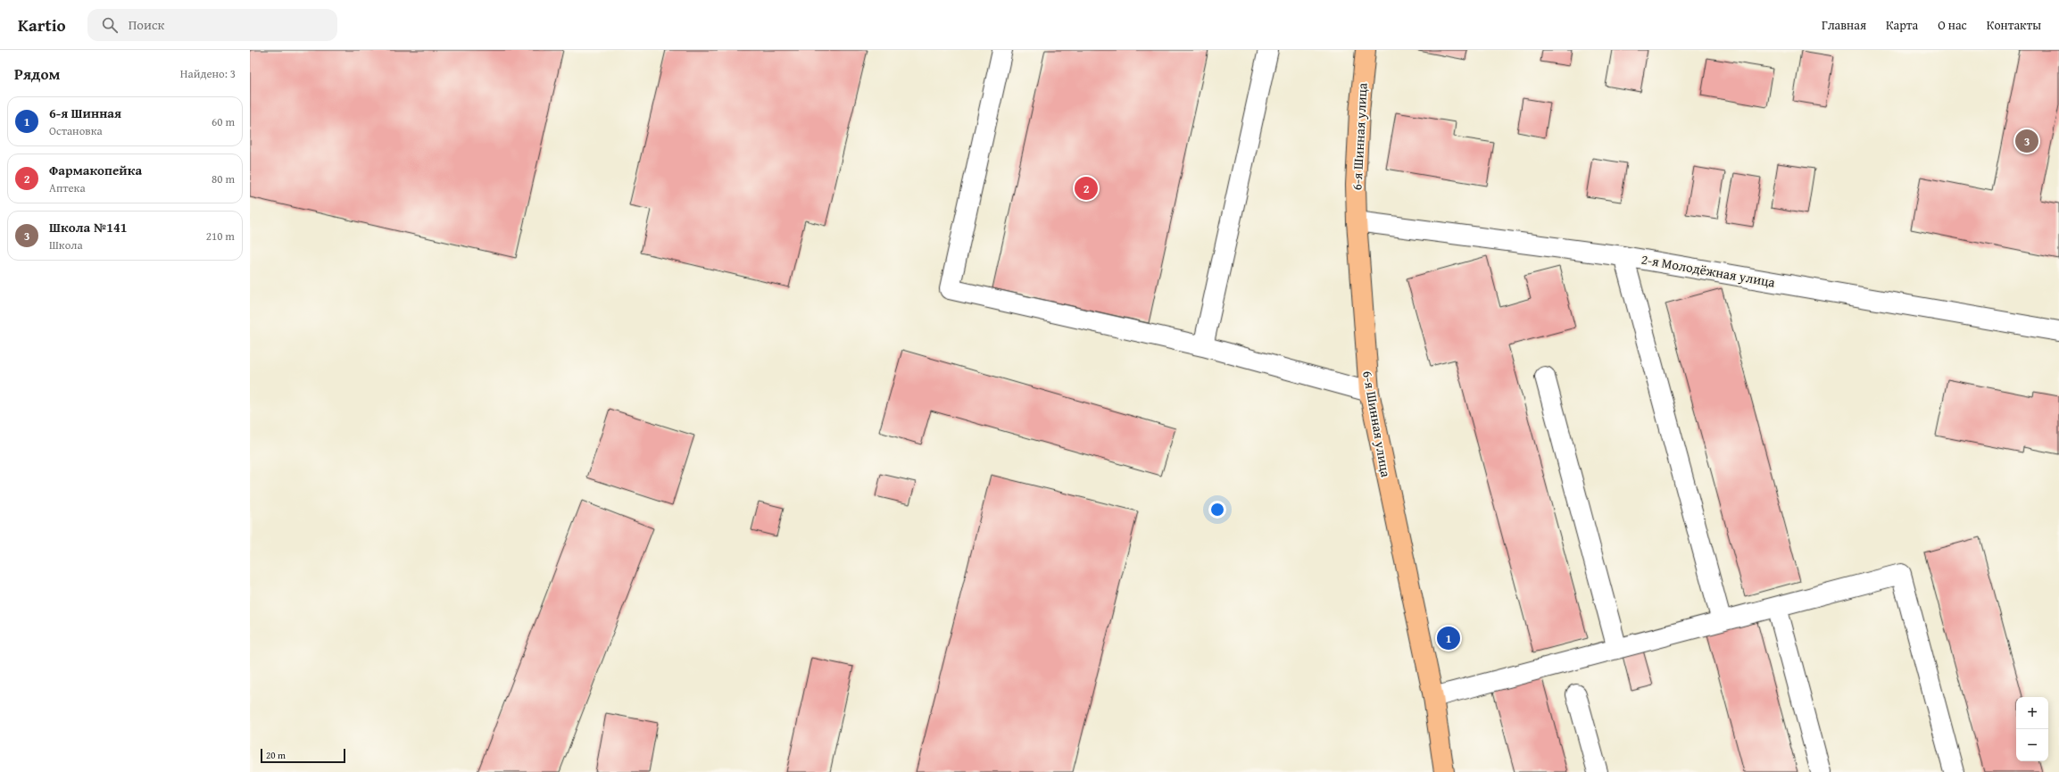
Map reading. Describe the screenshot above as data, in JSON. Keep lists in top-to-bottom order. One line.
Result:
{"streets":{"main road":["6-я Шинная улица"],"lane":["2-я Молодёжная улица"]},"crossings":[["6-я Шинная улица","2-я Молодёжная улица"]],"scale_bar":"20 m","page":{"header":"Kartio","search":"Поиск","nav":["Главная","Карта","О нас","Контакты"],"heading":["Рядом","Найдено: 3"],"list":[{"mark":"1","name":"6-я Шинная","note":"Остановка","value":"60 m"},{"mark":"2","name":"Фармакопейка","note":"Аптека","value":"80 m"},{"mark":"3","name":"Школа №141","note":"Школа","value":"210 m"}],"pins":["3","2","1"],"map_buttons":["+","−"],"scale":"20 m"}}
